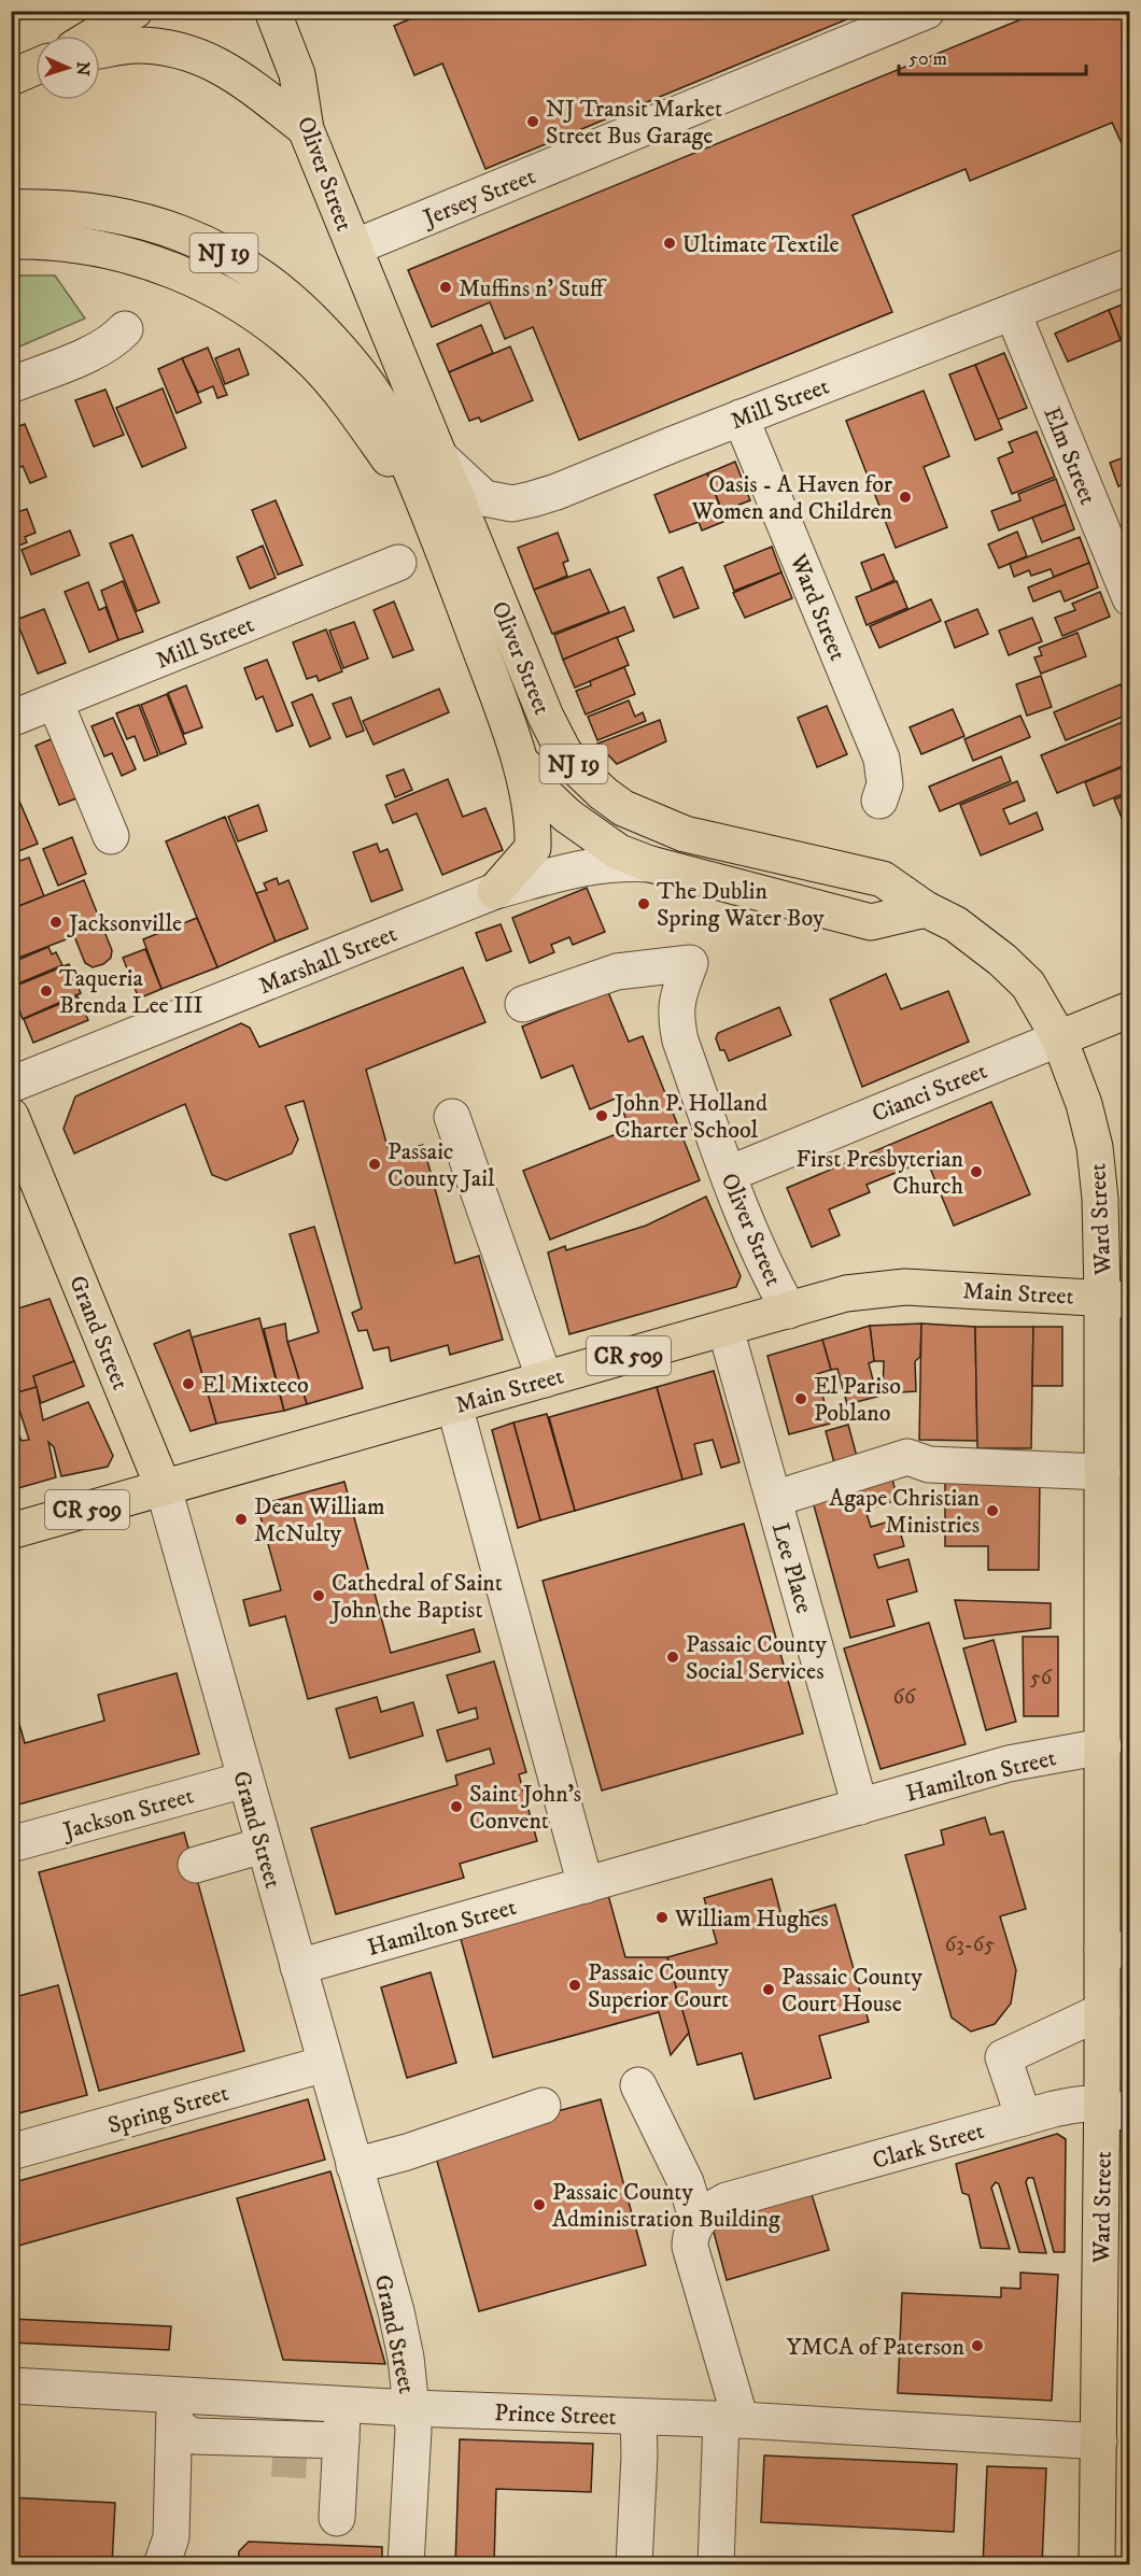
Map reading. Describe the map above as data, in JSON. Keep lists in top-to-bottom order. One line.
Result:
{"streets":{"main road":["Oliver Street","NJ 19","Ward Street","Cianci Street","Main Street","Grand Street","CR 509"],"street":["Jersey Street","Mill Street","Elm Street","Marshall Street","Lee Place","Hamilton Street","Jackson Street","Spring Street","Clark Street","Prince Street"]},"crossings":[["Oliver Street","Jersey Street"],["Oliver Street","NJ 19"],["Oliver Street","Mill Street"],["Oliver Street","Ward Street"],["Oliver Street","Cianci Street"],["Oliver Street","Main Street"],["NJ 19","Ward Street"],["NJ 19","Marshall Street"],["Mill Street","Elm Street"],["Mill Street","Ward Street"],["Ward Street","Cianci Street"],["Ward Street","Main Street"],["Ward Street","Hamilton Street"],["Ward Street","Clark Street"],["Ward Street","Prince Street"],["Main Street","Grand Street"],["Main Street","Lee Place"],["Grand Street","Hamilton Street"],["Grand Street","Jackson Street"],["Grand Street","Spring Street"],["Grand Street","Prince Street"],["Lee Place","Hamilton Street"]],"places":["NJ Transit Market Street Bus Garage","Ultimate Textile","Muffins n' Stuff","Oasis - A Haven for Women and Children","The Dublin Spring Water Boy","Jacksonville","Taqueria Brenda Lee III","John P. Holland Charter School","Passaic County Jail","First Presbyterian Church","El Mixteco","El Pariso Poblano","Agape Christian Ministries","Dean William McNulty","Cathedral of Saint John the Baptist","Passaic County Social Services","Saint John's Convent","William Hughes","Passaic County Superior Court","Passaic County Court House","Passaic County Administration Building","YMCA of Paterson"],"house_numbers":["56","66","63-65"],"scale_bar":"50 m","north":"right"}
